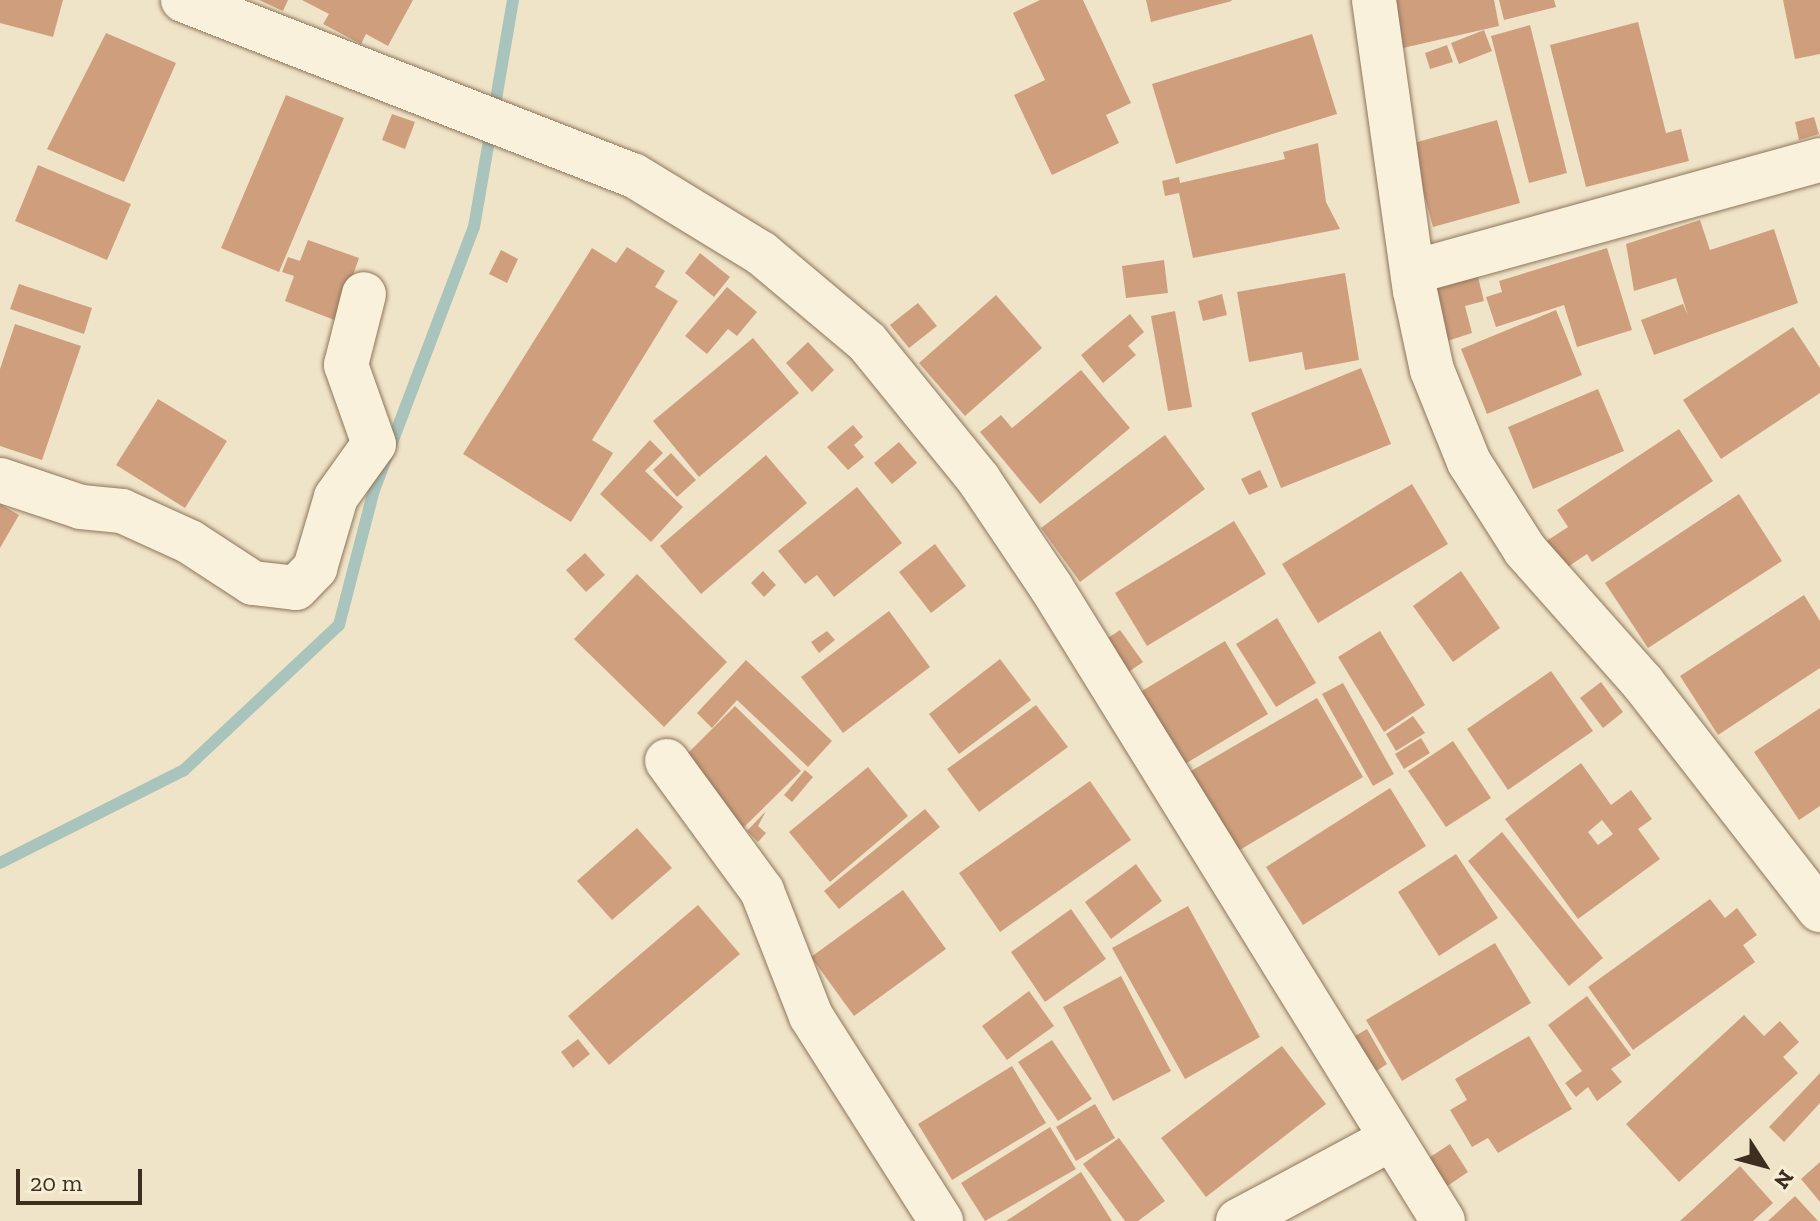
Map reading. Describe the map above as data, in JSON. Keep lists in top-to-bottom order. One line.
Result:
{"scale_bar":"20 m","north":"bottom right"}
